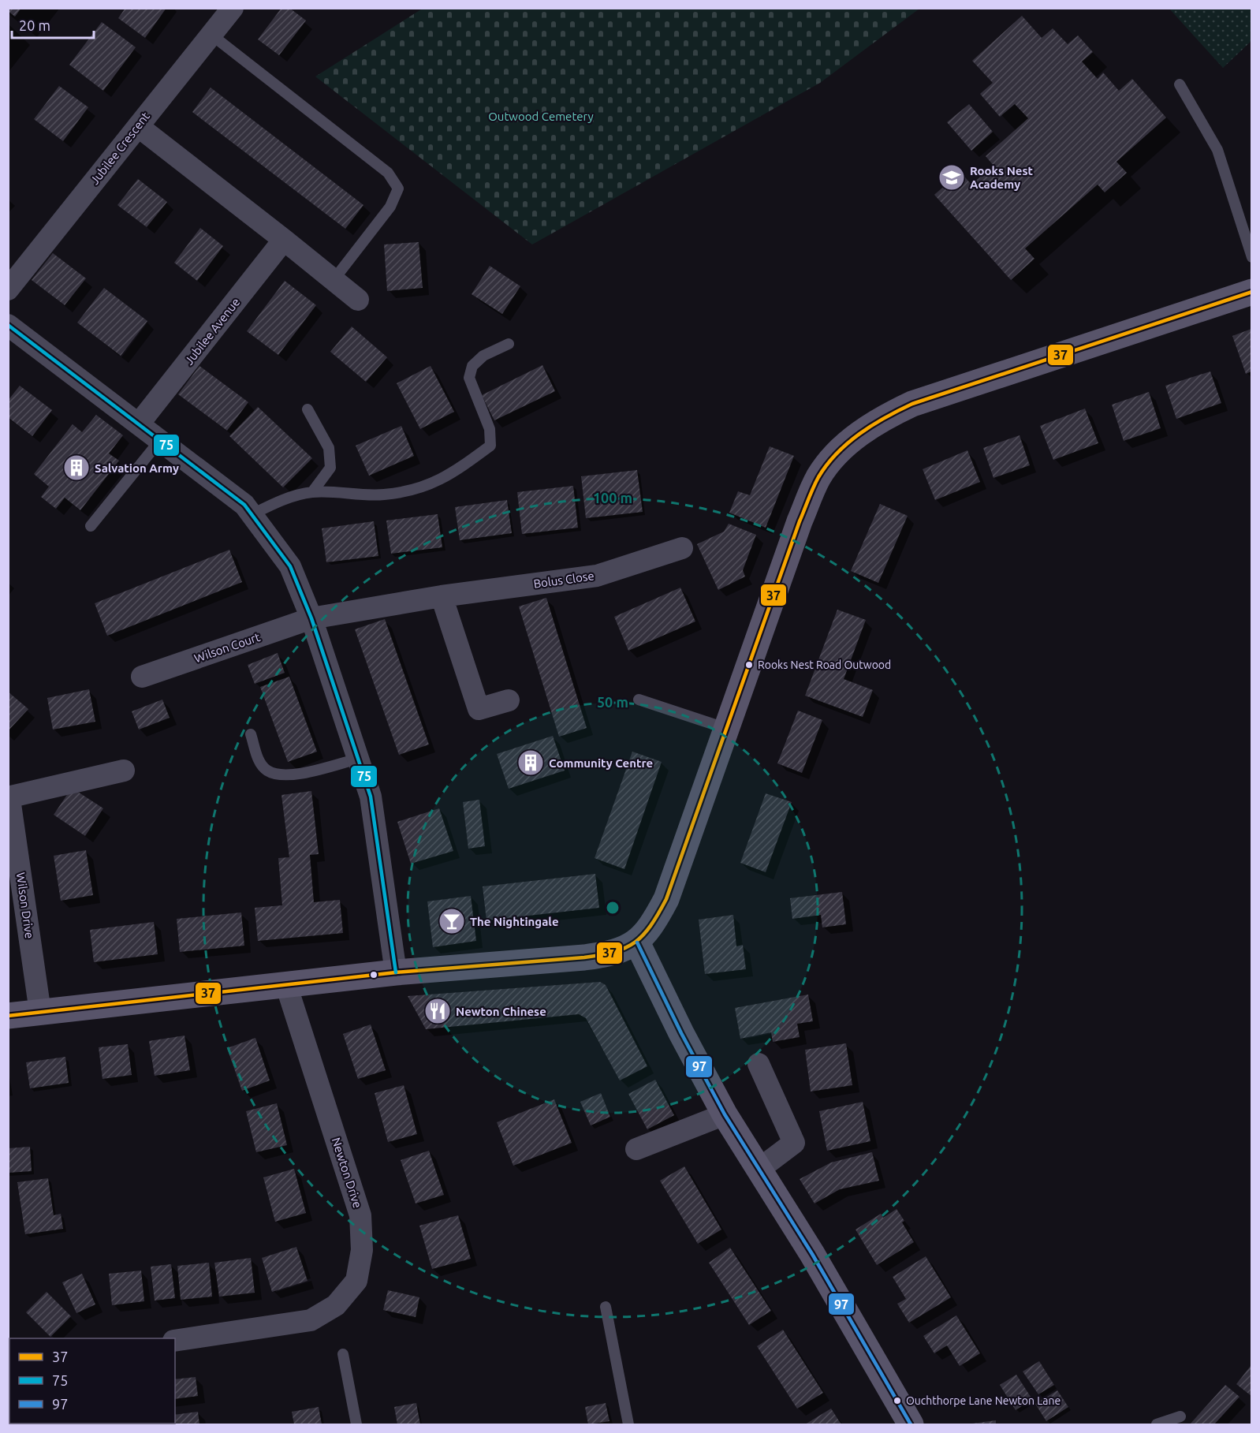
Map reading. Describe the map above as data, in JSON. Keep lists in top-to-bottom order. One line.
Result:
{"streets":{"street":["Jubilee Crescent","Jubilee Avenue","Bolus Close","Wilson Court","Wilson Drive","Newton Drive"]},"crossings":[["Bolus Close","Wilson Court"]],"parks":["Outwood Cemetery"],"places":{"school or university":["Rooks Nest Academy"],"building":["Salvation Army","Community Centre"],"other":["Rooks Nest Road Outwood","Ouchthorpe Lane Newton Lane"],"bar":["The Nightingale"],"restaurant":["Newton Chinese"]},"lines":["transit line 37","transit line 75","transit line 97"],"legend":["37","75","97"],"scale_bar":"20 m","rings":["100 m","50 m"]}
